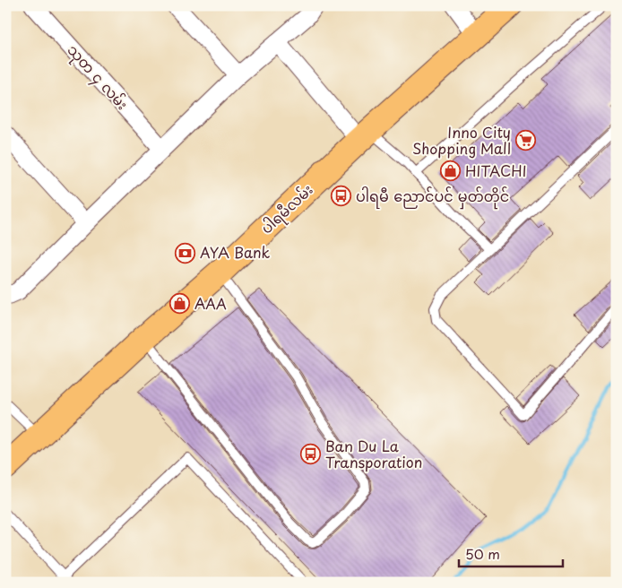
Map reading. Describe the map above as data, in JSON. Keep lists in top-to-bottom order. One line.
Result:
{"streets":{"main road":["ပါရမီလမ်း"],"street":["သုတ ၄ လမ်း"]},"places":{"supermarket":["Inno City Shopping Mall"],"shop":["HITACHI","AAA"],"bus stop":["ပါရမီ ညောင်ပင် မှတ်တိုင်","Ban Du La Transporation"],"bank":["AYA Bank"]},"scale_bar":"50 m"}
